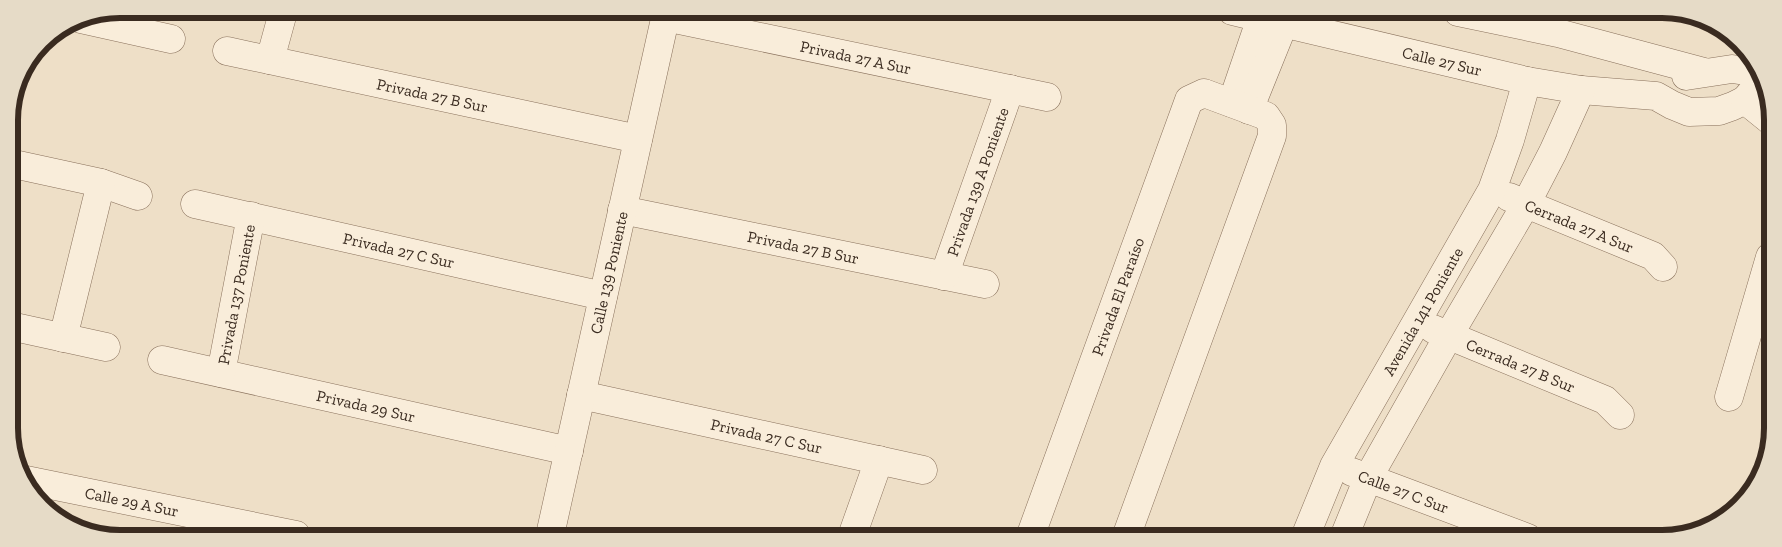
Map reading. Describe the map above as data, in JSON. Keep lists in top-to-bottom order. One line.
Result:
{"streets":{"street":["Privada 27 A Sur","Calle 27 Sur","Privada 27 B Sur","Privada 139 A Poniente","Cerrada 27 A Sur","Privada 27 C Sur","Calle 139 Poniente","Privada 137 Poniente","Privada El Paraíso","Avenida 141 Poniente","Cerrada 27 B Sur","Privada 29 Sur","Calle 27 C Sur","Calle 29 A Sur"]},"crossings":[["Privada 27 A Sur","Privada 139 A Poniente"],["Calle 27 Sur","Avenida 141 Poniente"],["Privada 27 B Sur","Privada 139 A Poniente"],["Privada 27 B Sur","Calle 139 Poniente"],["Cerrada 27 A Sur","Avenida 141 Poniente"],["Privada 27 C Sur","Calle 139 Poniente"],["Privada 27 C Sur","Privada 137 Poniente"],["Calle 139 Poniente","Privada 29 Sur"],["Privada 137 Poniente","Privada 29 Sur"],["Avenida 141 Poniente","Cerrada 27 B Sur"],["Avenida 141 Poniente","Calle 27 C Sur"]]}
